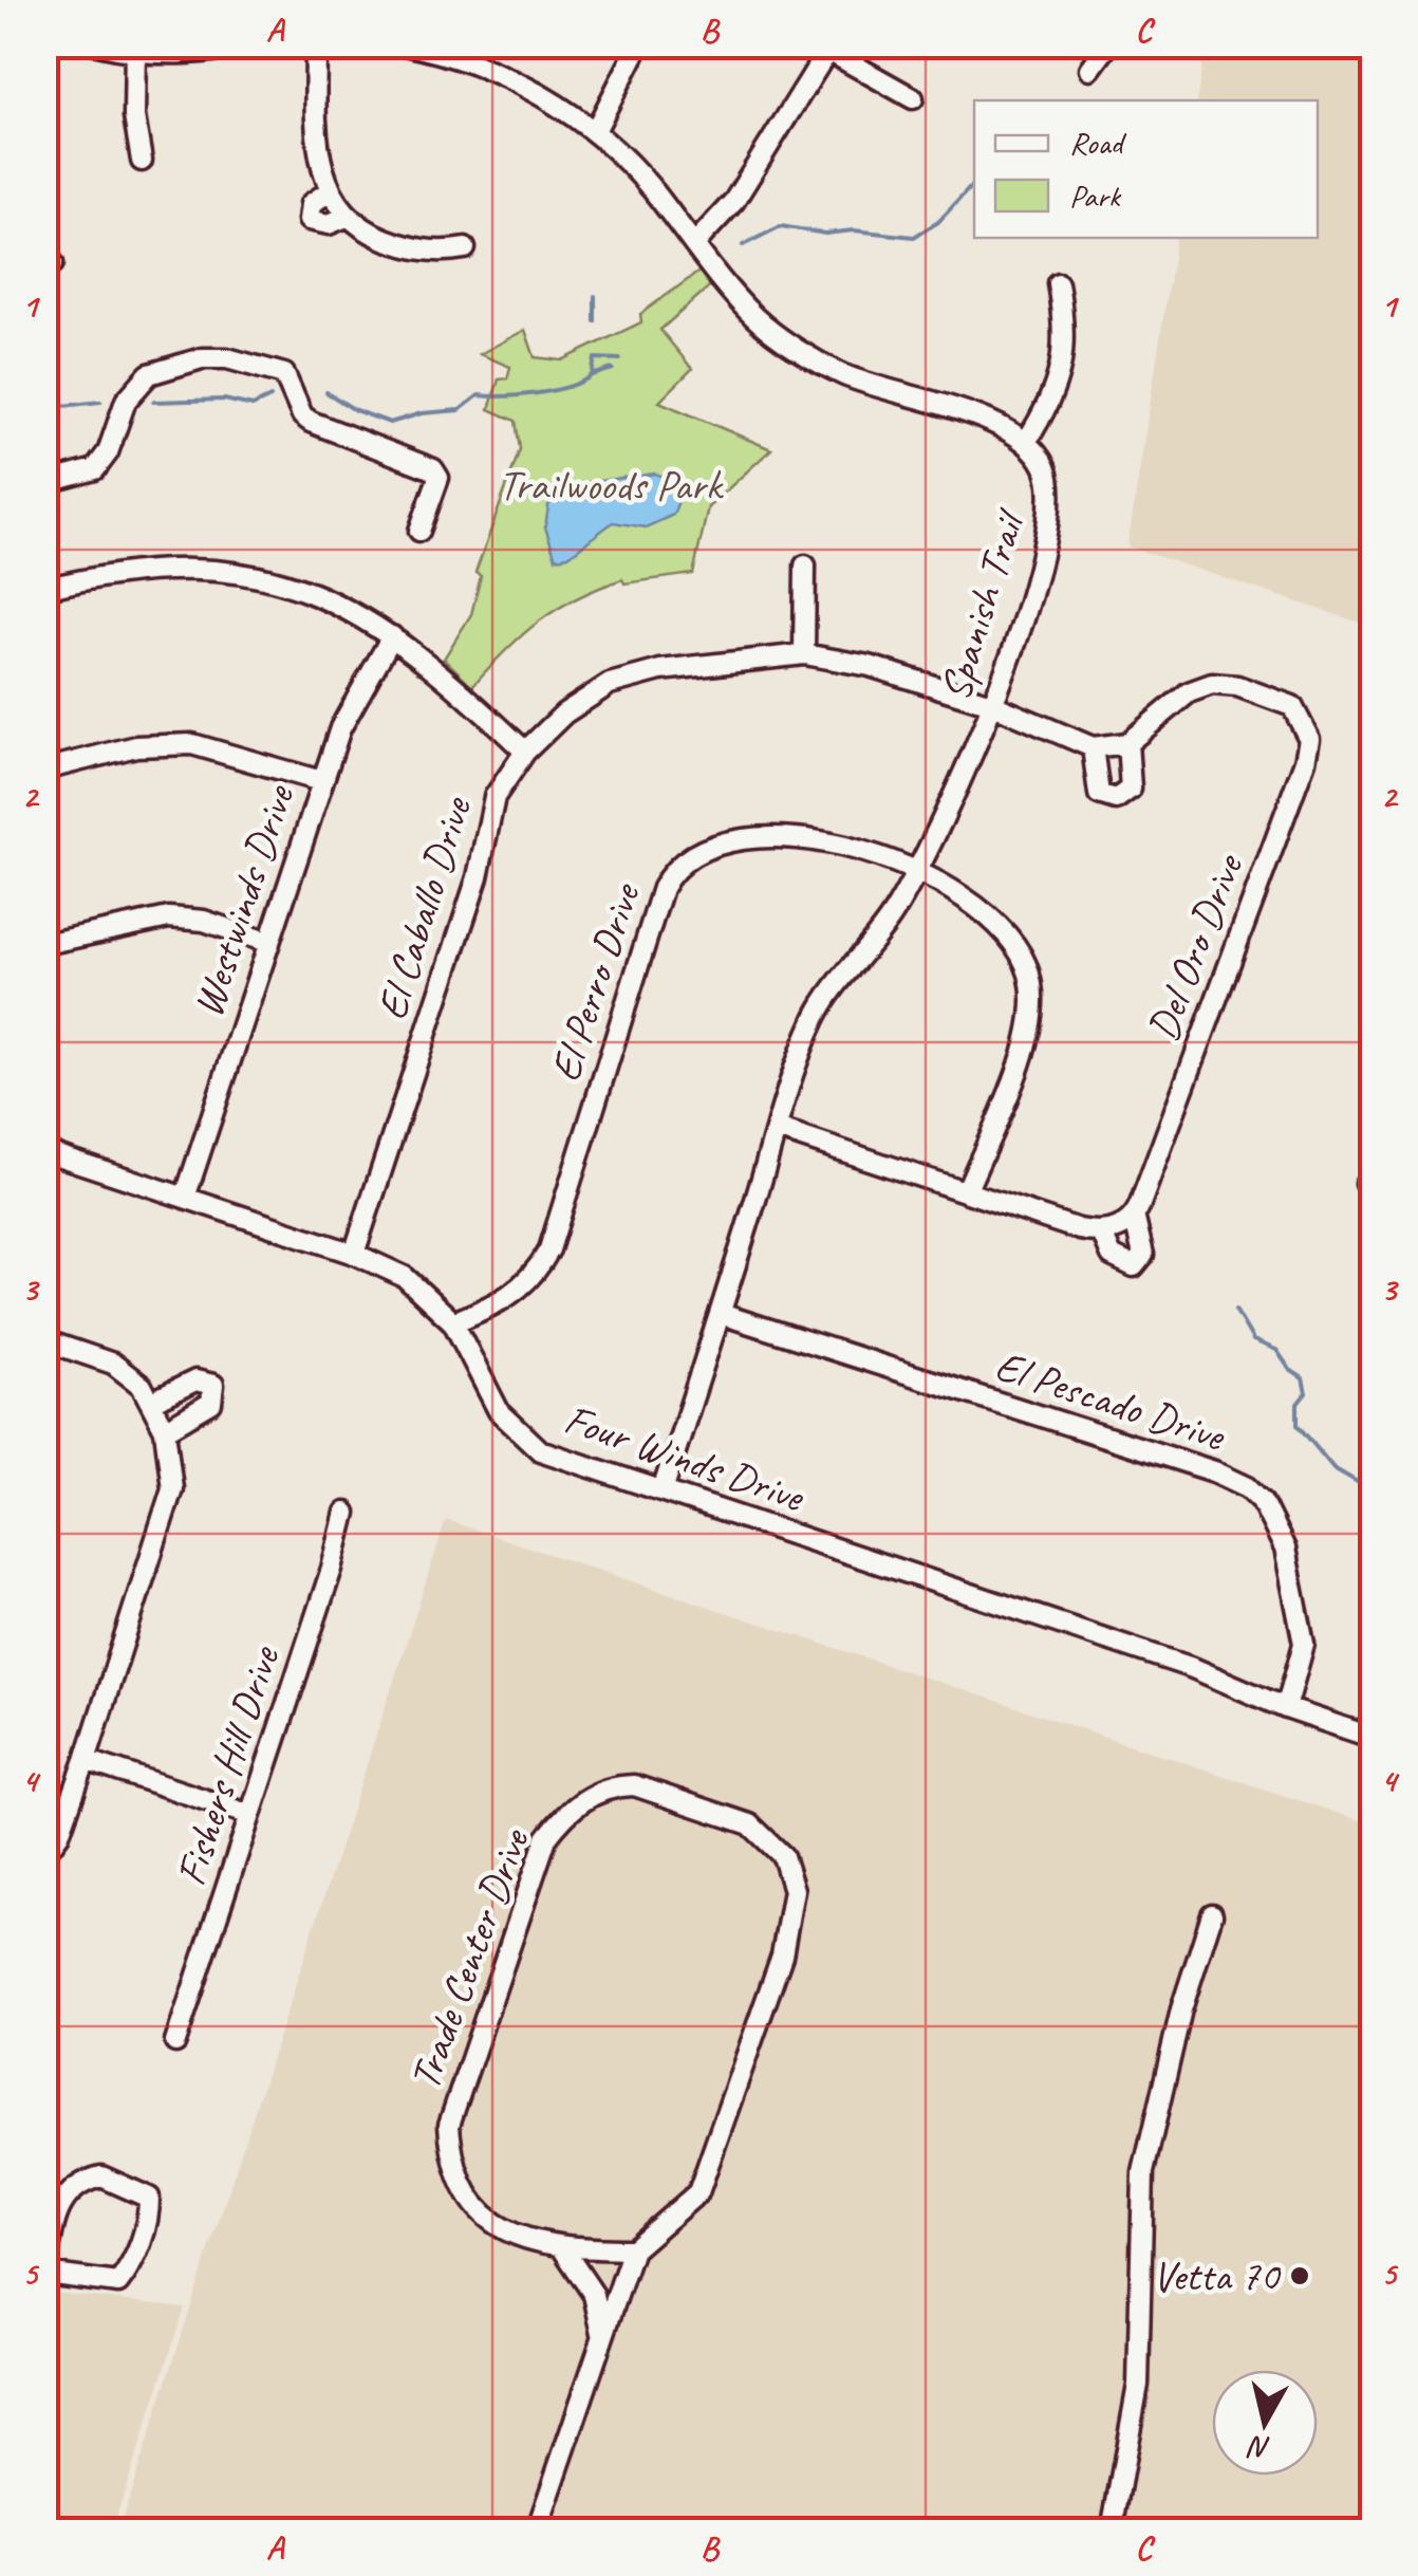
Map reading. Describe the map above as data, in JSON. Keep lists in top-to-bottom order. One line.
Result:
{"streets":{"street":["Spanish Trail","Westwinds Drive","El Caballo Drive","Del Oro Drive","El Perro Drive","El Pescado Drive","Four Winds Drive","Fishers Hill Drive","Trade Center Drive"]},"crossings":[["Spanish Trail","El Caballo Drive"],["Spanish Trail","Del Oro Drive"],["Spanish Trail","El Perro Drive"],["Spanish Trail","El Pescado Drive"],["Spanish Trail","Four Winds Drive"],["Westwinds Drive","Four Winds Drive"],["El Caballo Drive","Del Oro Drive"],["El Caballo Drive","Four Winds Drive"],["Del Oro Drive","El Perro Drive"],["El Perro Drive","Four Winds Drive"],["El Pescado Drive","Four Winds Drive"]],"parks":["Trailwoods Park"],"places":["Vetta 70"],"legend":["Road","Park"],"north":"bottom","grid":{"columns":["A","B","C"],"rows":["1","2","3","4","5"]}}
